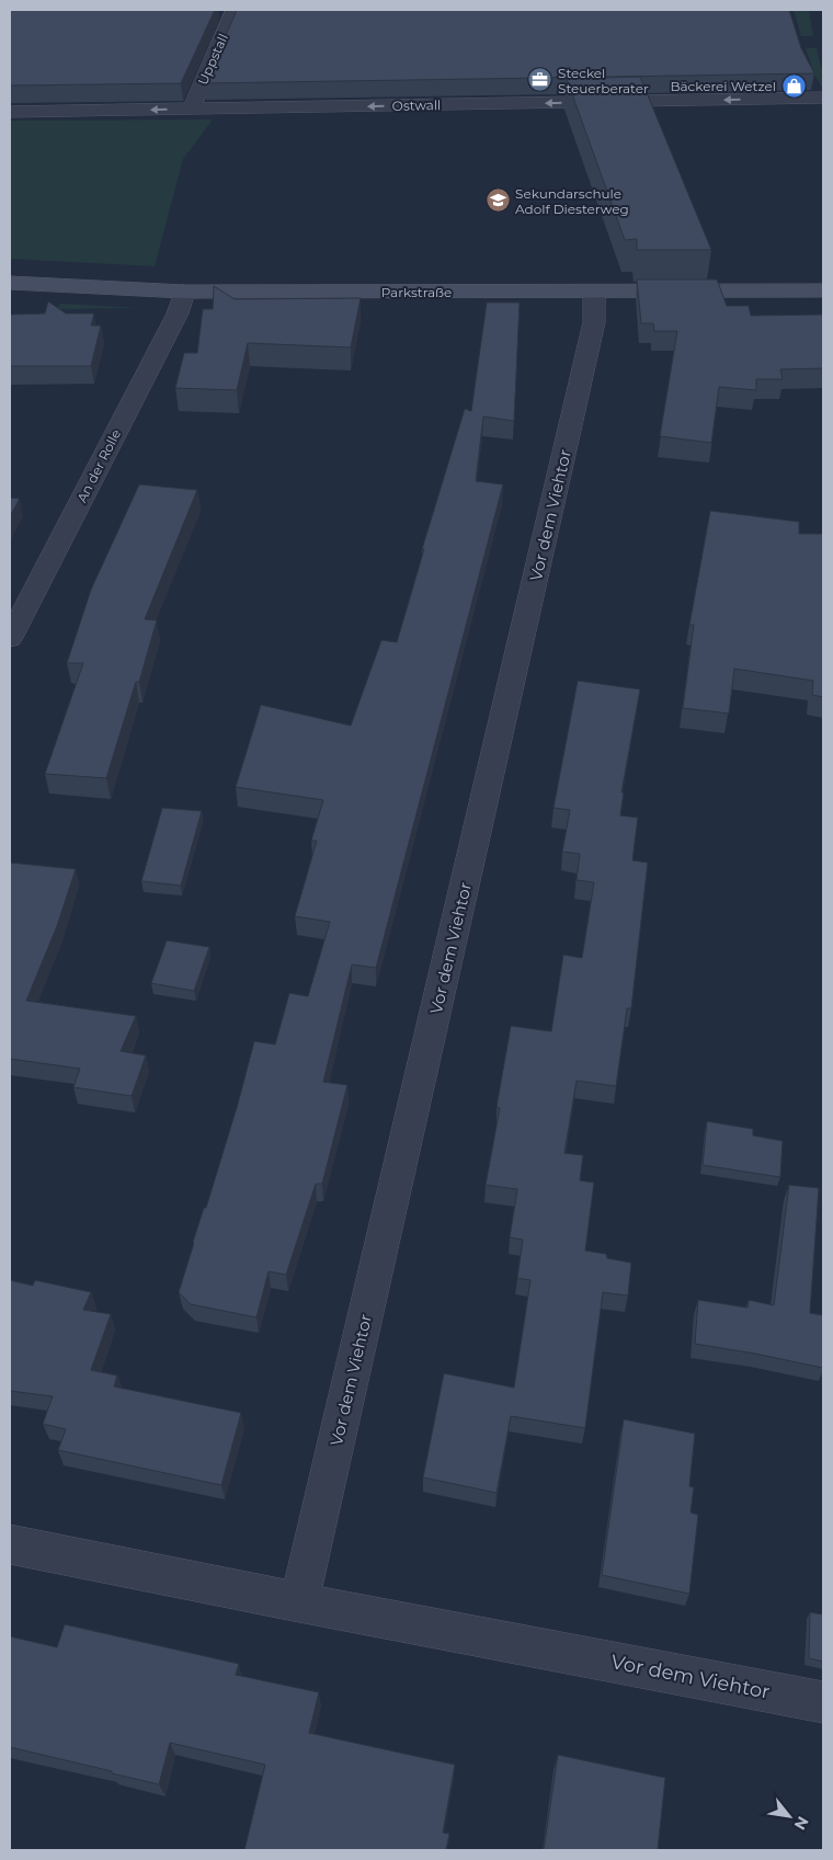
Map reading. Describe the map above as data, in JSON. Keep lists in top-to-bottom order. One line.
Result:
{"streets":{"main road":["Parkstraße"],"street":["Uppstall","Ostwall","An der Rolle","Vor dem Viehtor"]},"crossings":[["Uppstall","Ostwall"],["Parkstraße","An der Rolle"],["Parkstraße","Vor dem Viehtor"]],"one_way":["Ostwall"],"places":{"office":["Steckel Steuerberater"],"shop":["Bäckerei Wetzel"],"school or university":["Sekundarschule Adolf Diesterweg"]},"north":"bottom right"}
